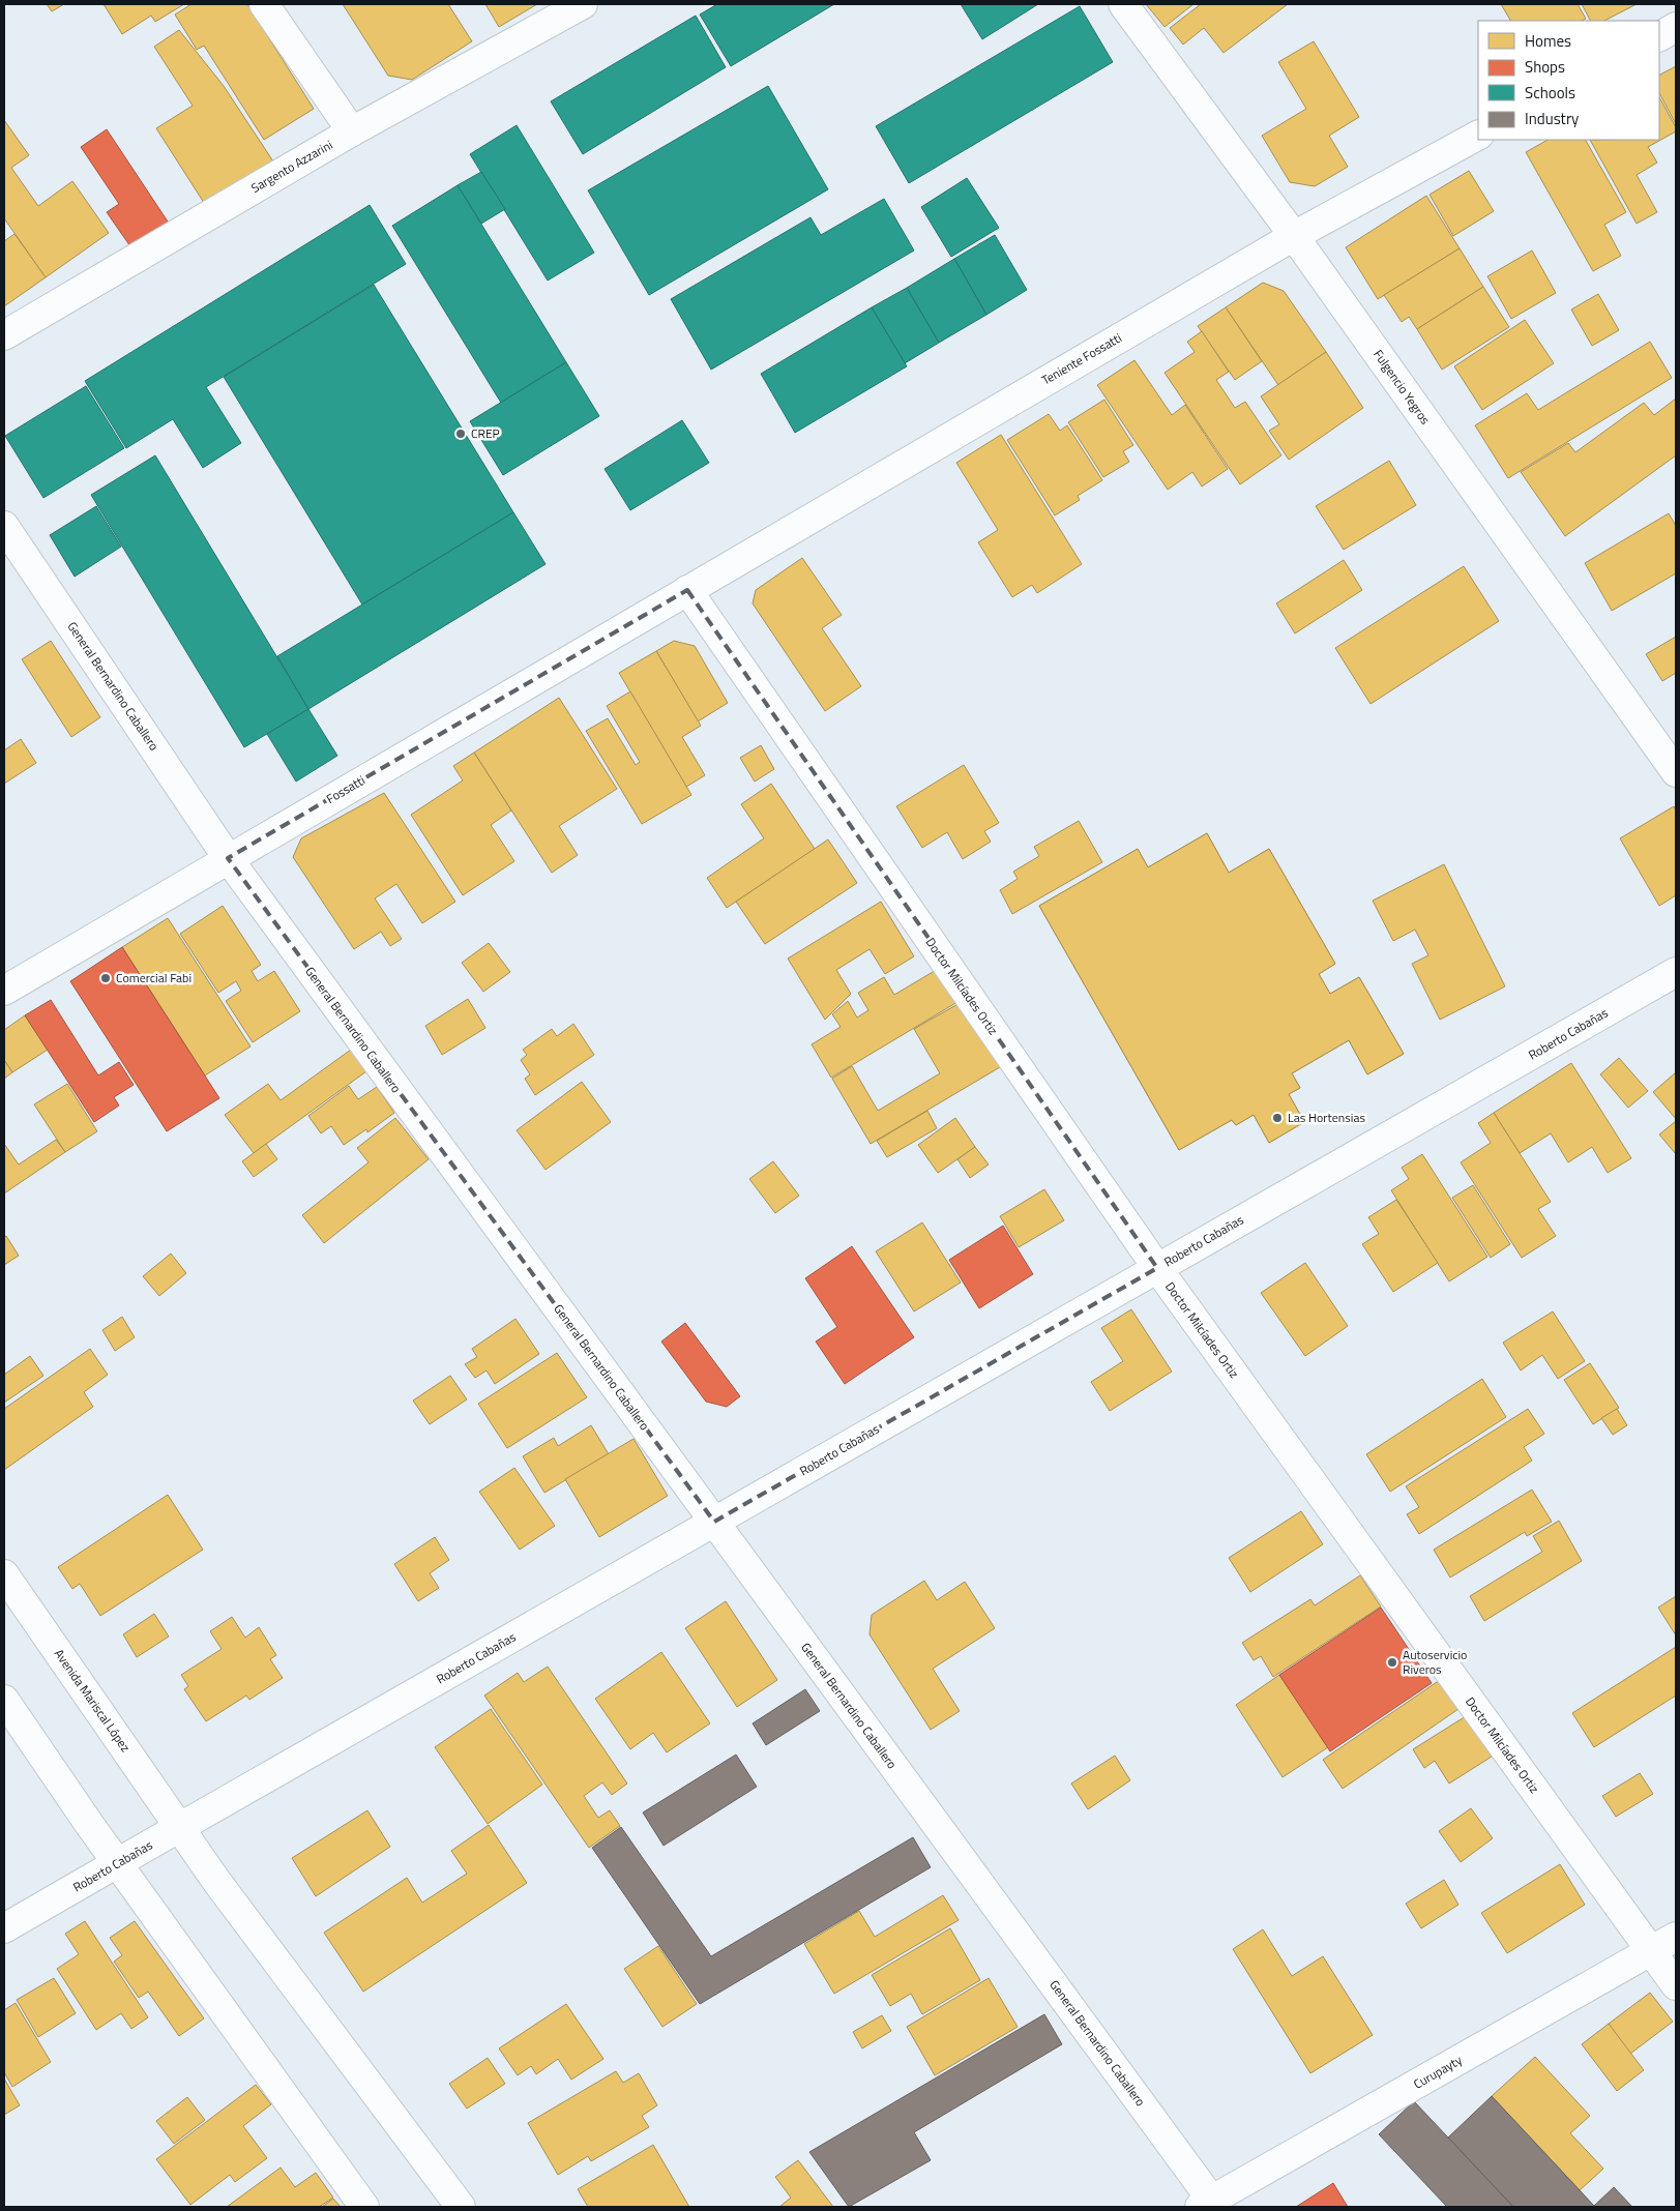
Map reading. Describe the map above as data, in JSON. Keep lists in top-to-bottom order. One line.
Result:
{"streets":{"street":["Sargento Azzarini","Teniente Fossatti","Fulgencio Yegros","General Bernardino Caballero","Fossatti","Doctor Milcíades Ortiz","Roberto Cabañas","Avenida Mariscal López","Curupayty"]},"crossings":[["Teniente Fossatti","Fulgencio Yegros"],["Teniente Fossatti","Fossatti"],["Teniente Fossatti","Doctor Milcíades Ortiz"],["General Bernardino Caballero","Fossatti"],["General Bernardino Caballero","Roberto Cabañas"],["General Bernardino Caballero","Curupayty"],["Fossatti","Doctor Milcíades Ortiz"],["Doctor Milcíades Ortiz","Roberto Cabañas"],["Doctor Milcíades Ortiz","Curupayty"],["Roberto Cabañas","Avenida Mariscal López"]],"places":["CREP","Comercial Fabi","Las Hortensias","Autoservicio Riveros"],"legend":["Homes","Shops","Schools","Industry"]}
